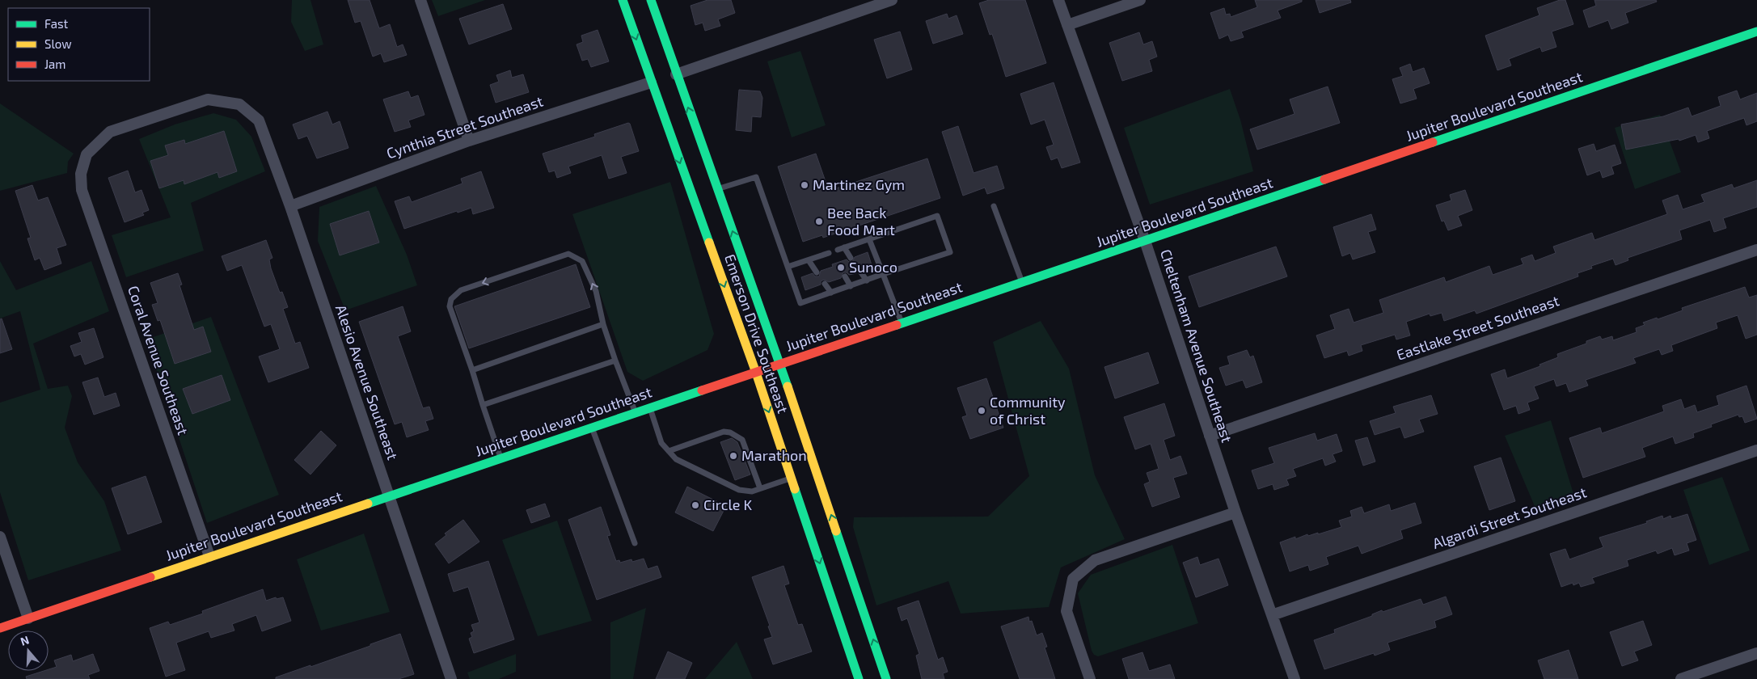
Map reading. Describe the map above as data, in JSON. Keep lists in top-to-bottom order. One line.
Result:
{"streets":{"street":["Jupiter Boulevard Southeast","Cynthia Street Southeast","Eastlake Street Southeast","Emerson Drive Southeast","Cheltenham Avenue Southeast","Coral Avenue Southeast","Alesio Avenue Southeast","Algardi Street Southeast"]},"crossings":[["Jupiter Boulevard Southeast","Emerson Drive Southeast"],["Jupiter Boulevard Southeast","Cheltenham Avenue Southeast"],["Jupiter Boulevard Southeast","Coral Avenue Southeast"],["Jupiter Boulevard Southeast","Alesio Avenue Southeast"],["Cynthia Street Southeast","Emerson Drive Southeast"],["Cynthia Street Southeast","Alesio Avenue Southeast"],["Eastlake Street Southeast","Cheltenham Avenue Southeast"],["Cheltenham Avenue Southeast","Algardi Street Southeast"],["Coral Avenue Southeast","Alesio Avenue Southeast"]],"places":["Martinez Gym","Bee Back Food Mart","Sunoco","Community of Christ","Marathon","Circle K"],"legend":["Fast","Slow","Jam"],"north":"top"}
